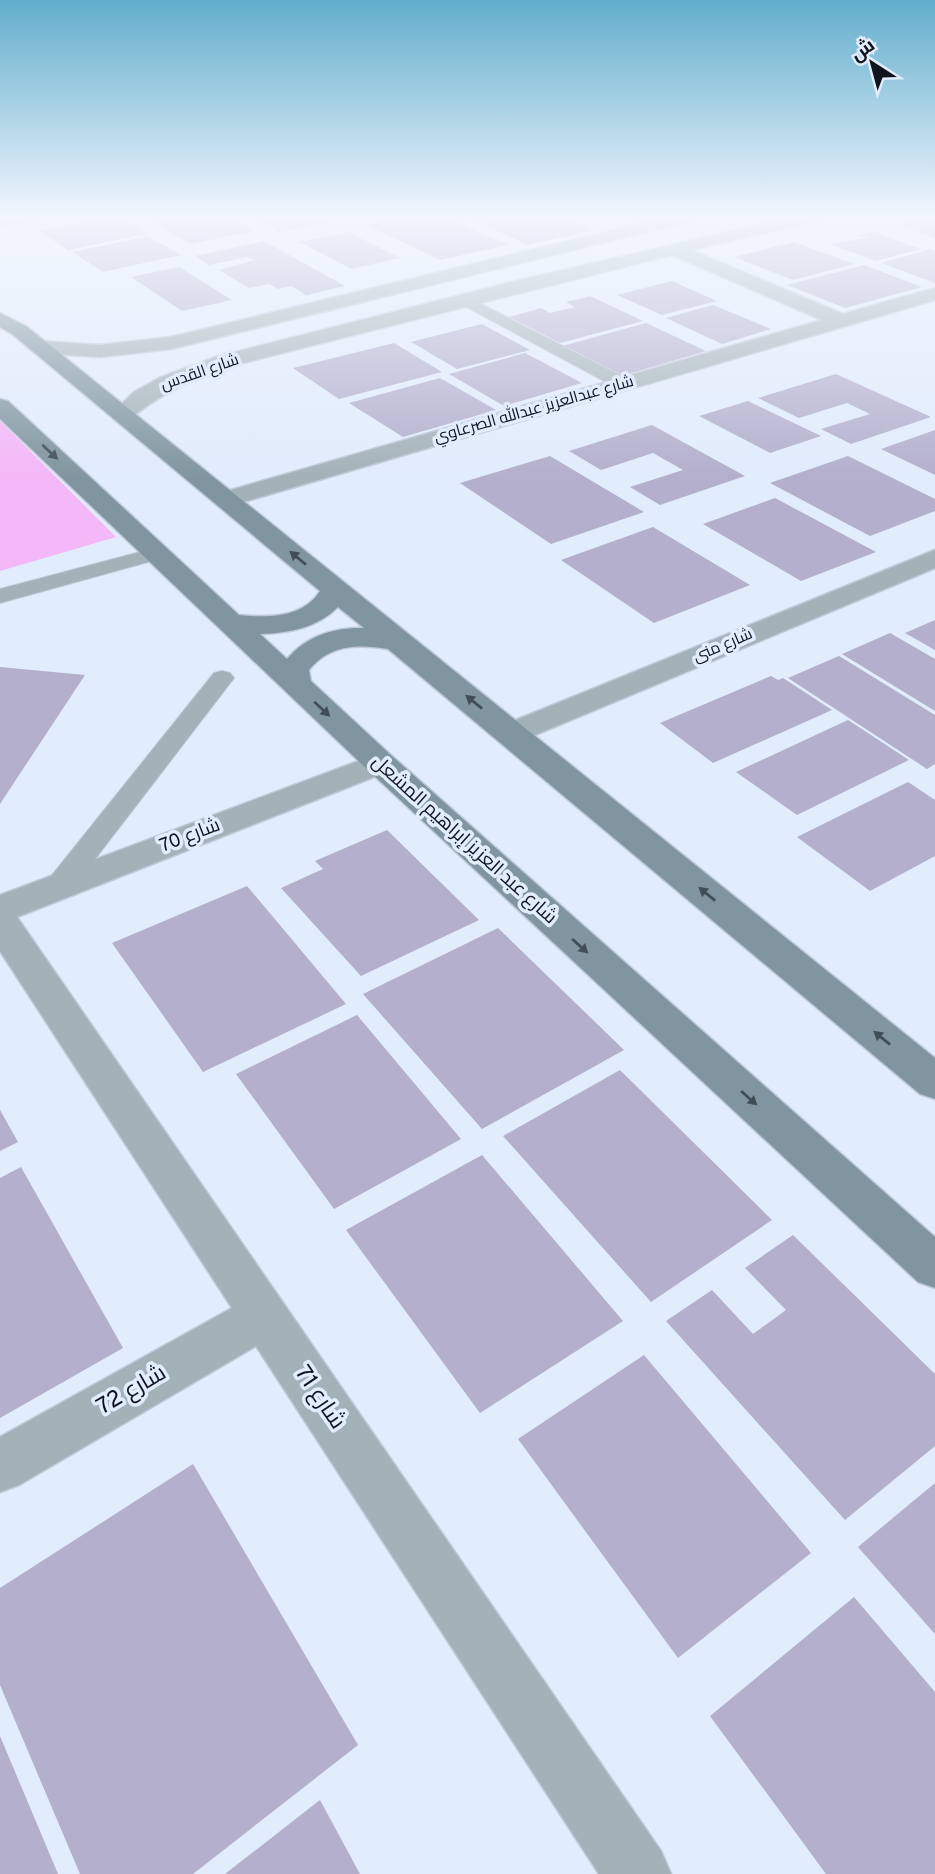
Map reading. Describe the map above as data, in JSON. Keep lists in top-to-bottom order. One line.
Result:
{"streets":{"main road":["شارع عبد العزيز إبراهيم المشعل"],"street":["شارع القدس","شارع عبدالعزيز عبدالله الصرعاوي","شارع منى","شارع 70","شارع 72","شارع 71"]},"crossings":[["شارع 70","شارع عبد العزيز إبراهيم المشعل"],["شارع 72","شارع 71"]],"north":"top left"}
